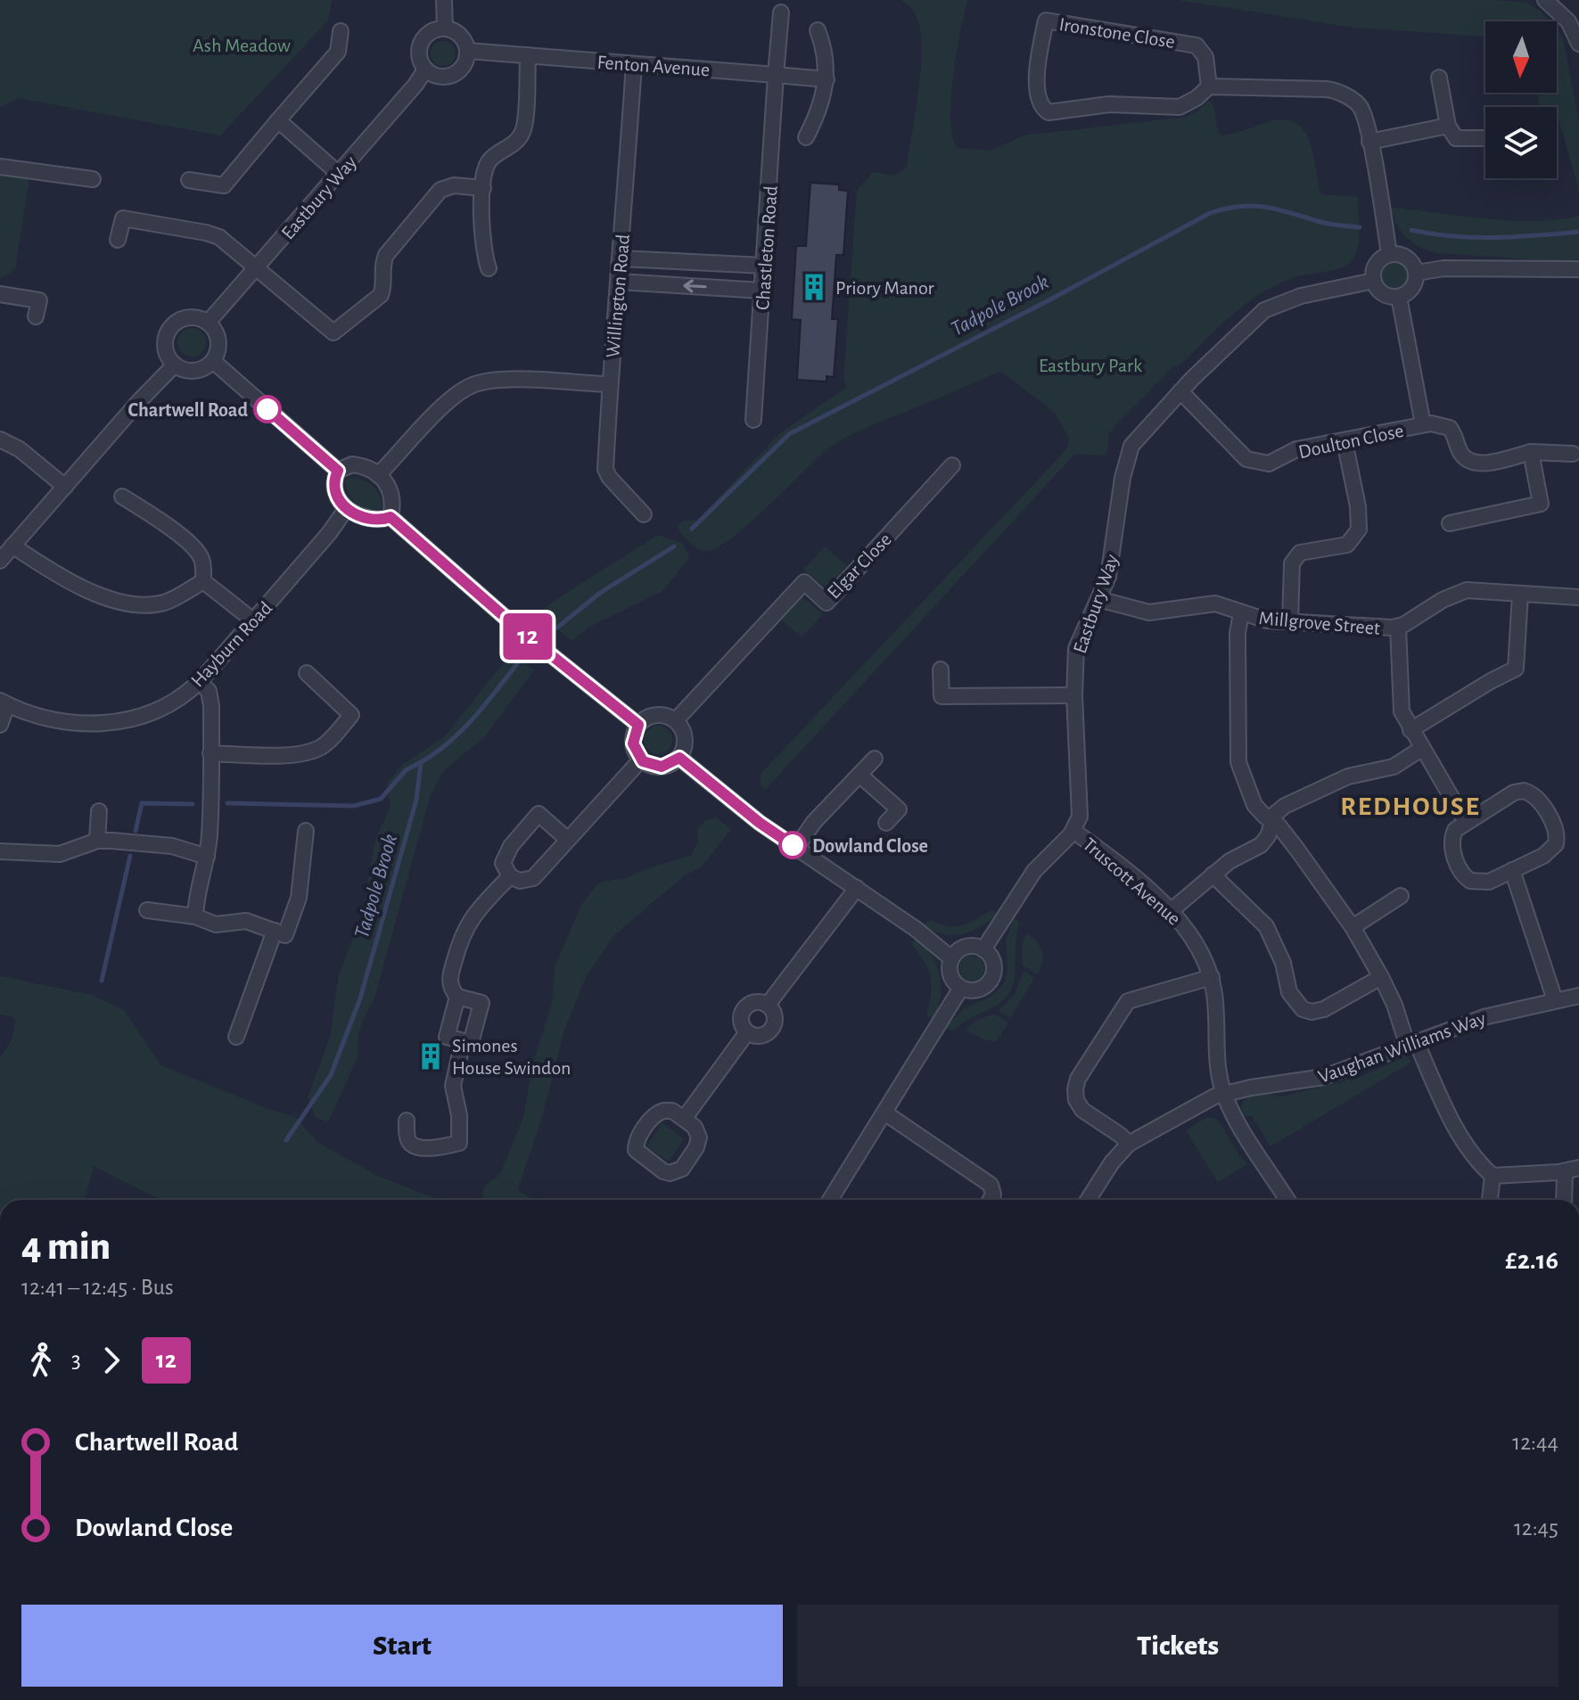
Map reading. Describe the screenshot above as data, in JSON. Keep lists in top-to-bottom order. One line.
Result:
{"streets":{"street":["Ironstone Close","Fenton Avenue","Eastbury Way","Chastleton Road","Willington Road","Doulton Close","Elgar Close","Millgrove Street","Hayburn Road","Truscott Avenue","Vaughan Williams Way"]},"crossings":[["Fenton Avenue","Eastbury Way"],["Fenton Avenue","Chastleton Road"],["Fenton Avenue","Willington Road"],["Eastbury Way","Doulton Close"],["Eastbury Way","Millgrove Street"],["Eastbury Way","Truscott Avenue"],["Truscott Avenue","Vaughan Williams Way"]],"districts":["REDHOUSE"],"water":["Tadpole Brook"],"parks":["Ash Meadow","Eastbury Park"],"places":{"building":["Priory Manor","Simones House Swindon"],"other":["Chartwell Road","Dowland Close"]},"lines":["bus line 12"],"north":"bottom","page":{"on_map":"12","heading":["4 min","12:41 – 12:45 · Bus","£2.16"],"legs":["3","12"],"list":[{"name":"Chartwell Road","value":"12:44"},{"name":"Dowland Close","value":"12:45"}],"buttons":["Start","Tickets"]}}
